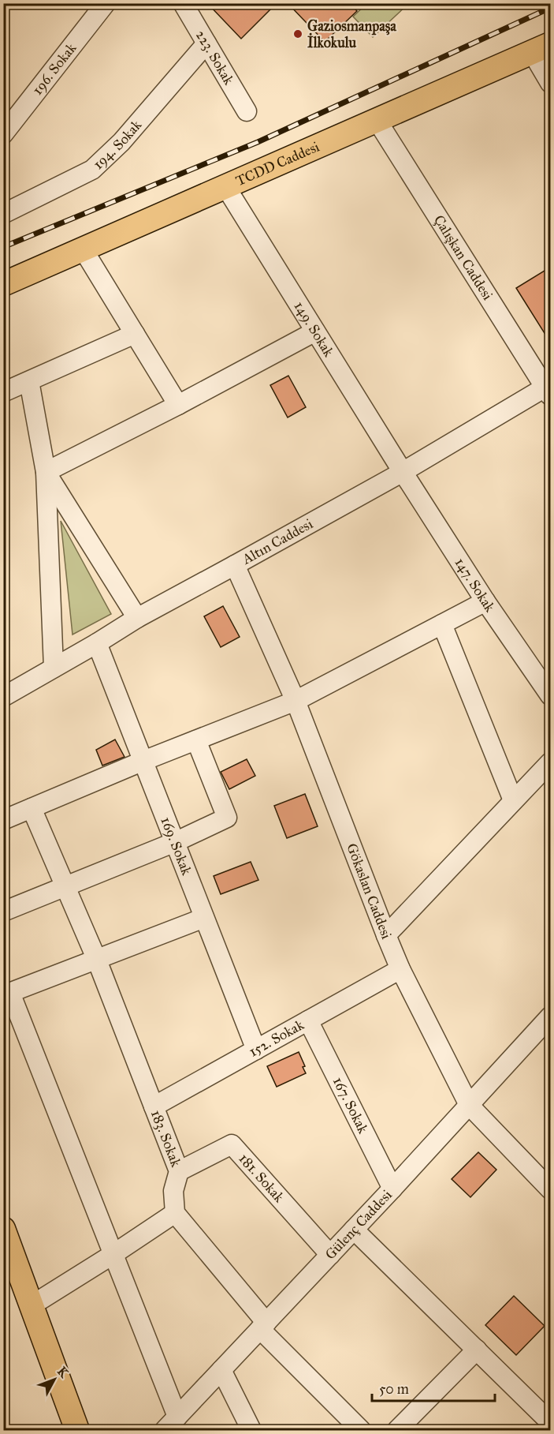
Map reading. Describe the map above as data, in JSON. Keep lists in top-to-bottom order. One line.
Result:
{"streets":{"main road":["TCDD Caddesi"],"street":["223. Sokak","196. Sokak","194. Sokak","Çalışkan Caddesi","149. Sokak","Altın Caddesi","147. Sokak","169. Sokak","Gökaslan Caddesi","152. Sokak","167. Sokak","183. Sokak","181. Sokak","Gülenç Caddesi"]},"crossings":[["223. Sokak","194. Sokak"],["TCDD Caddesi","Çalışkan Caddesi"],["TCDD Caddesi","149. Sokak"],["Çalışkan Caddesi","Altın Caddesi"],["149. Sokak","Altın Caddesi"],["149. Sokak","147. Sokak"],["Altın Caddesi","147. Sokak"],["Altın Caddesi","169. Sokak"],["Altın Caddesi","Gökaslan Caddesi"],["169. Sokak","152. Sokak"],["Gökaslan Caddesi","152. Sokak"],["Gökaslan Caddesi","Gülenç Caddesi"],["152. Sokak","167. Sokak"],["152. Sokak","183. Sokak"],["167. Sokak","Gülenç Caddesi"],["183. Sokak","181. Sokak"],["181. Sokak","Gülenç Caddesi"]],"places":["Gaziosmanpaşa İlkokulu"],"scale_bar":"50 m","north":"top right"}
